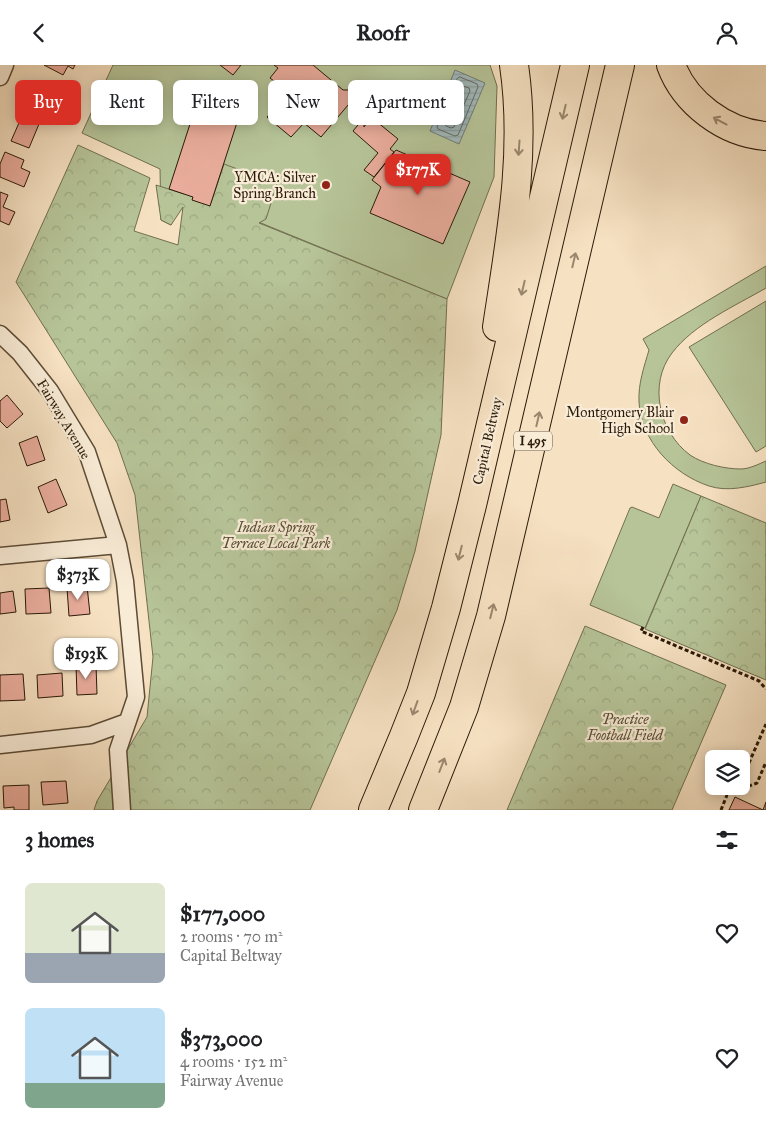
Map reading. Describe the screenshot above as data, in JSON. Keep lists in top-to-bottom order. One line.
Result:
{"streets":{"highway":["Capital Beltway","I 495"],"street":["Fairway Avenue"]},"parks":["Indian Spring Terrace Local Park","Practice Football Field"],"places":["YMCA: Silver Spring Branch","Montgomery Blair High School"],"page":{"header":"Roofr","chip":["Buy","Rent","Filters","New","Apartment"],"price":["$177K","$373K","$193K"],"heading":"3 homes","list":[{"name":"$177,000","note":"2 rooms · 70 m² · Capital Beltway"},{"name":"$373,000","note":"4 rooms · 152 m² · Fairway Avenue"}]}}
